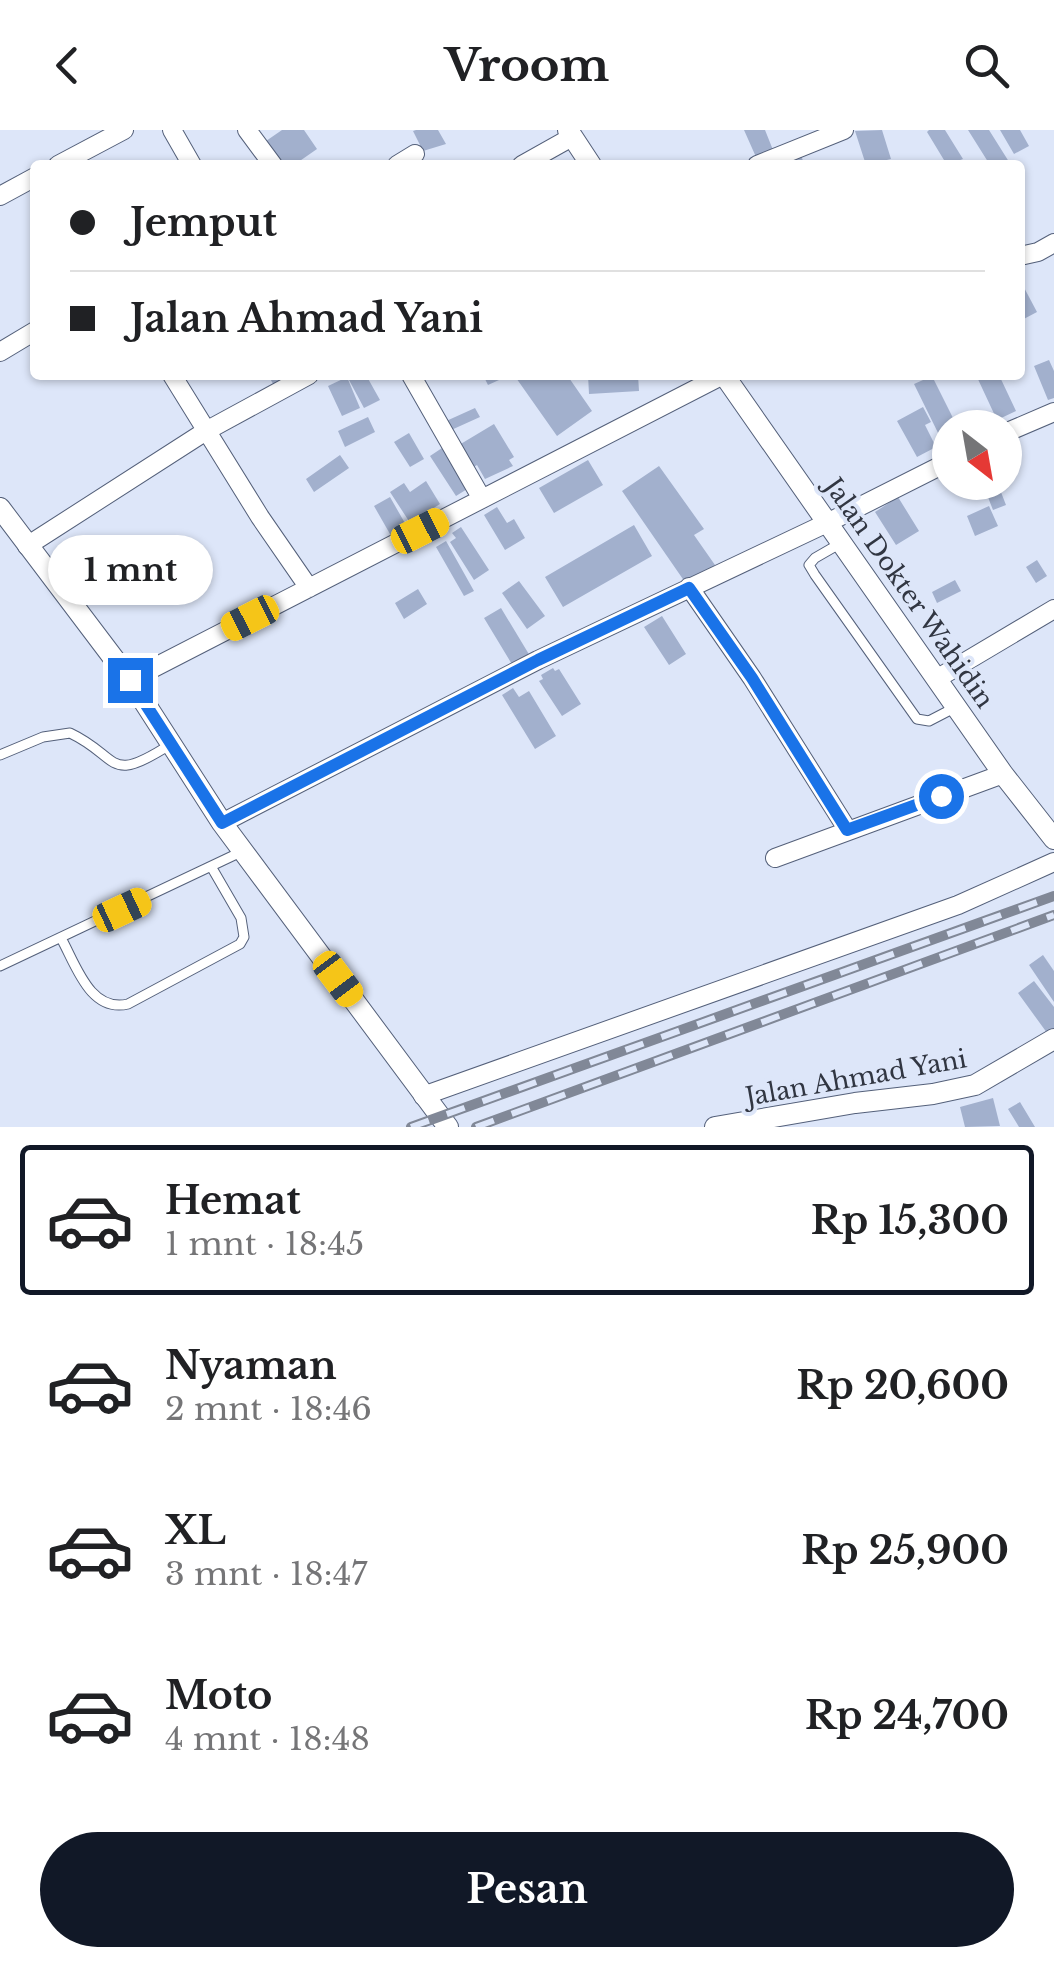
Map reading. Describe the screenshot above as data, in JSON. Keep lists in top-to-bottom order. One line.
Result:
{"streets":{"street":["Jalan Dokter Wahidin","Jalan Ahmad Yani"]},"north":"bottom right","page":{"header":"Vroom","banner":["Jemput","Jalan Ahmad Yani"],"bubble":"1 mnt","list":[{"name":"Hemat","note":"1 mnt · 18:45","value":"Rp 15,300"},{"name":"Nyaman","note":"2 mnt · 18:46","value":"Rp 20,600"},{"name":"XL","note":"3 mnt · 18:47","value":"Rp 25,900"},{"name":"Moto","note":"4 mnt · 18:48","value":"Rp 24,700"}],"buttons":"Pesan"}}
